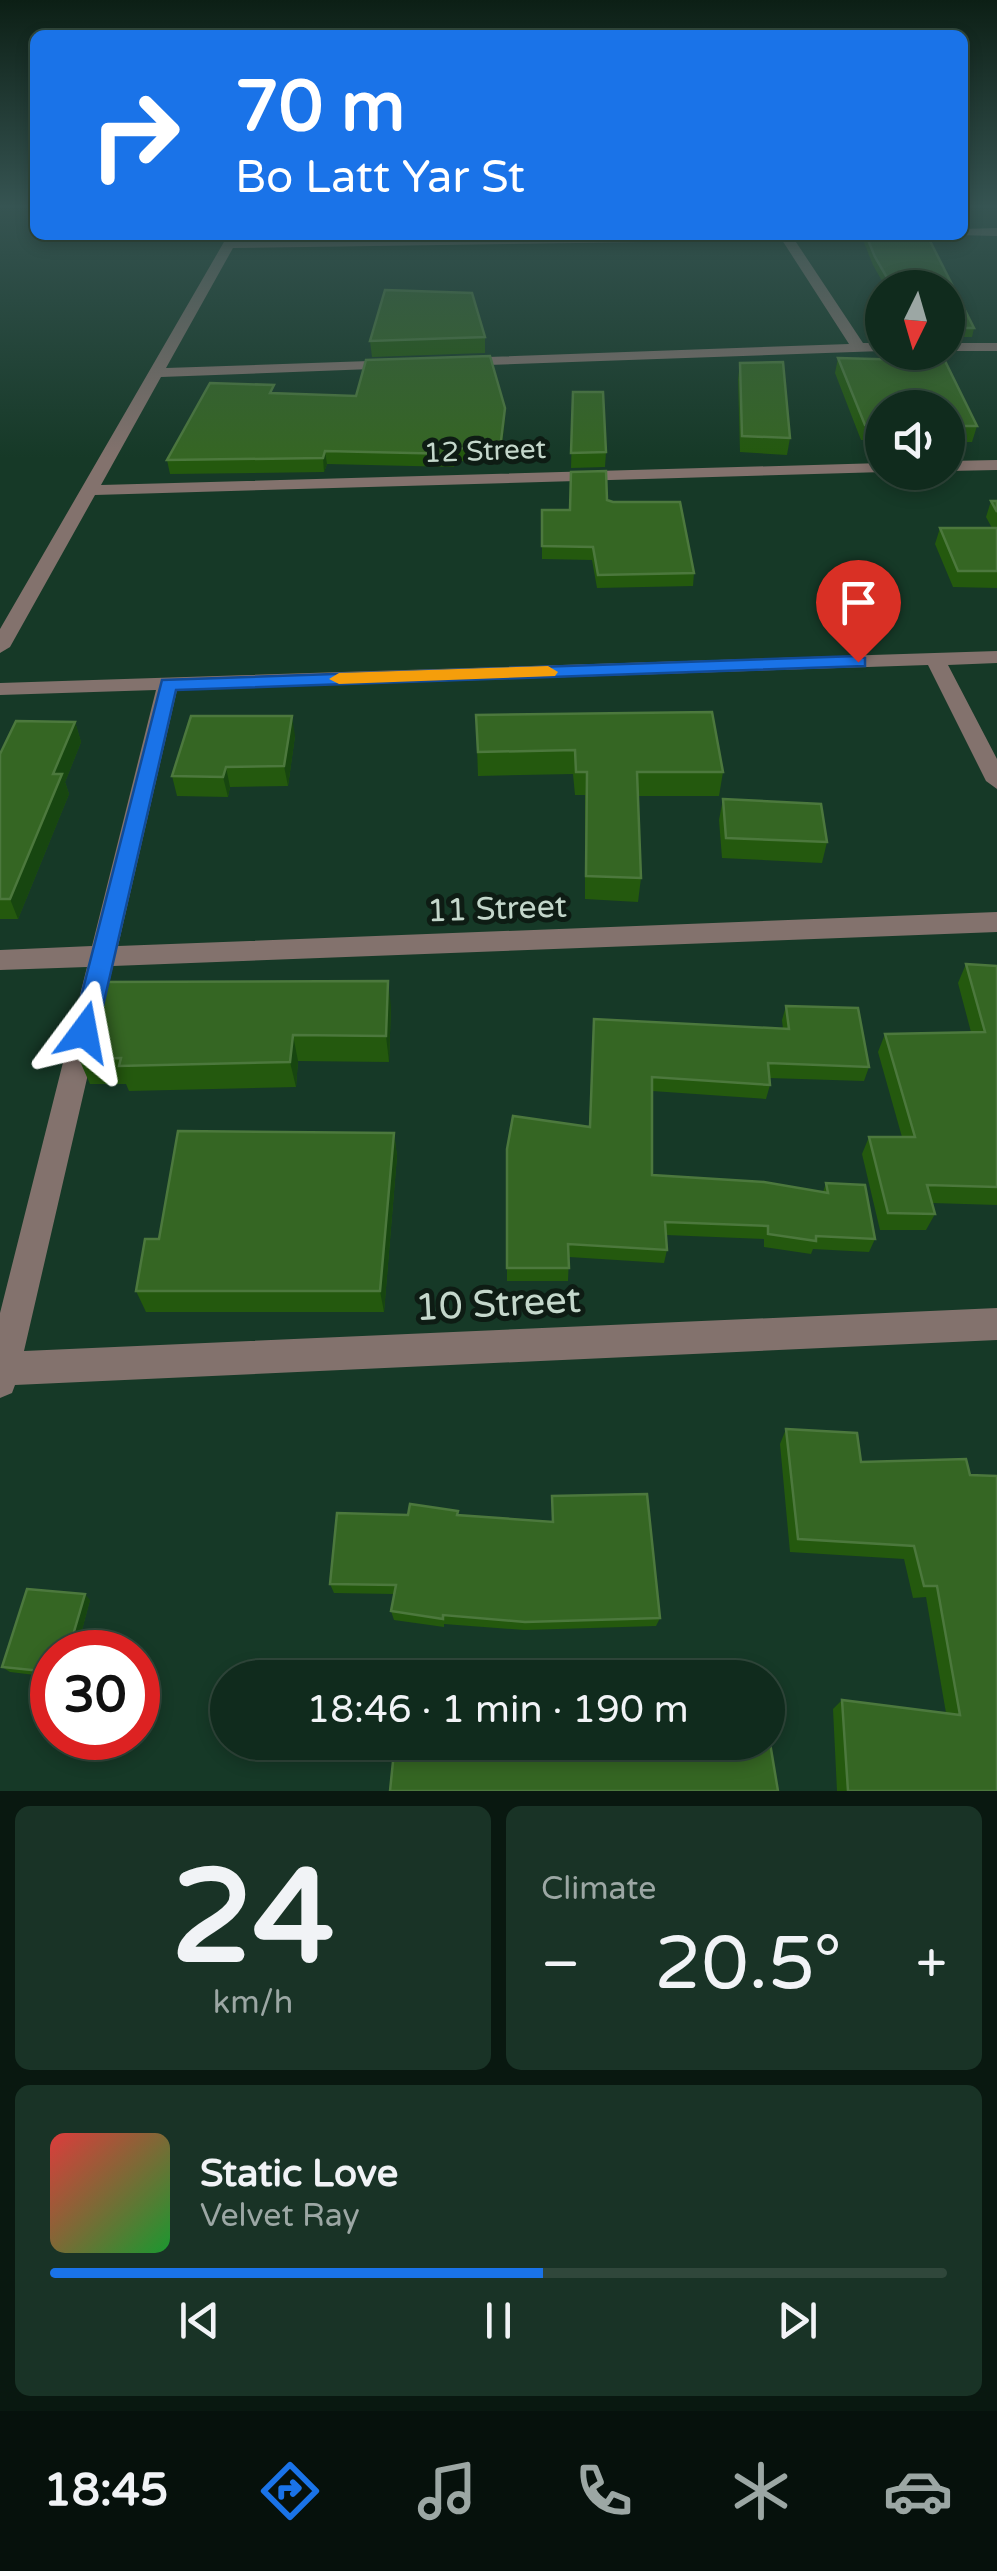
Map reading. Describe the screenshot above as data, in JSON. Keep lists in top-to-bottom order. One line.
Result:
{"streets":{"street":["12 Street","11 Street","10 Street"]},"north":"bottom","page":{"turn":["70 m","Bo Latt Yar St"],"limit":"30","trip":"18:46 · 1 min · 190 m","tile":[["24","km/h"],"Climate"],"heat":["−","20.5°","+"],"song":["Static Love","Velvet Ray"],"tabs":"18:45"}}
